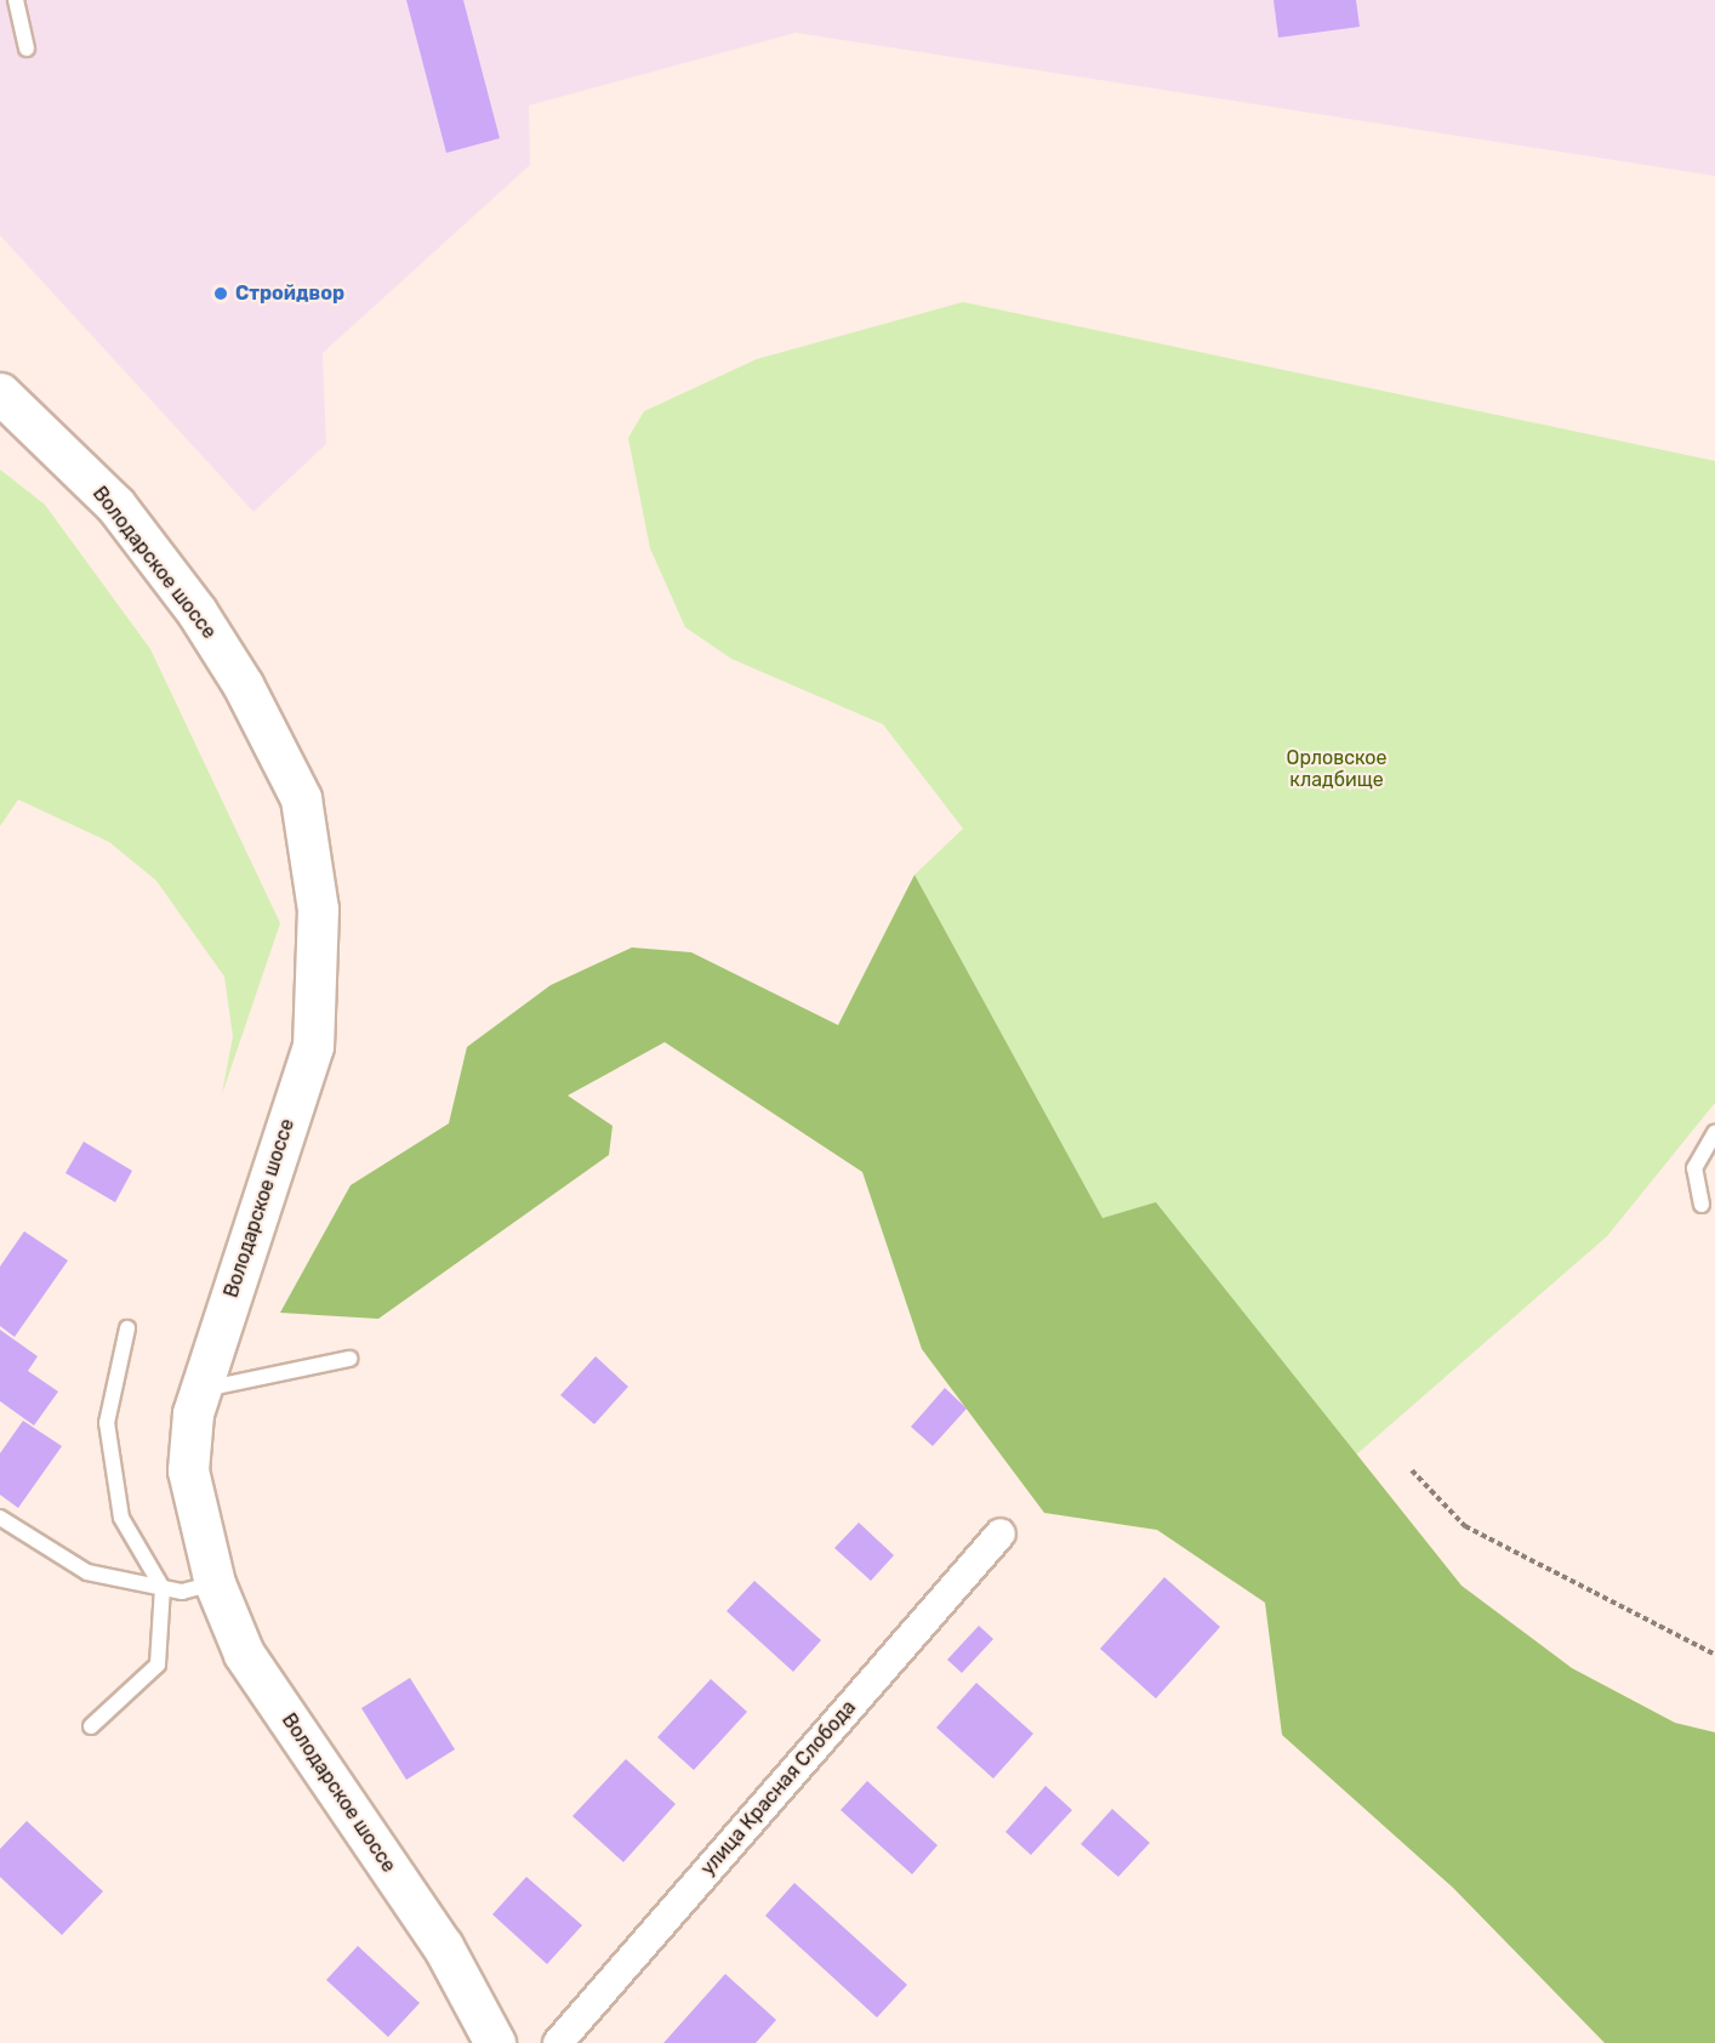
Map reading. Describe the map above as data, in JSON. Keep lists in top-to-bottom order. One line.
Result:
{"streets":{"main road":["Володарское шоссе"],"street":["улица Красная Слобода"]},"parks":["Орловское кладбище"],"places":["Стройдвор"]}
